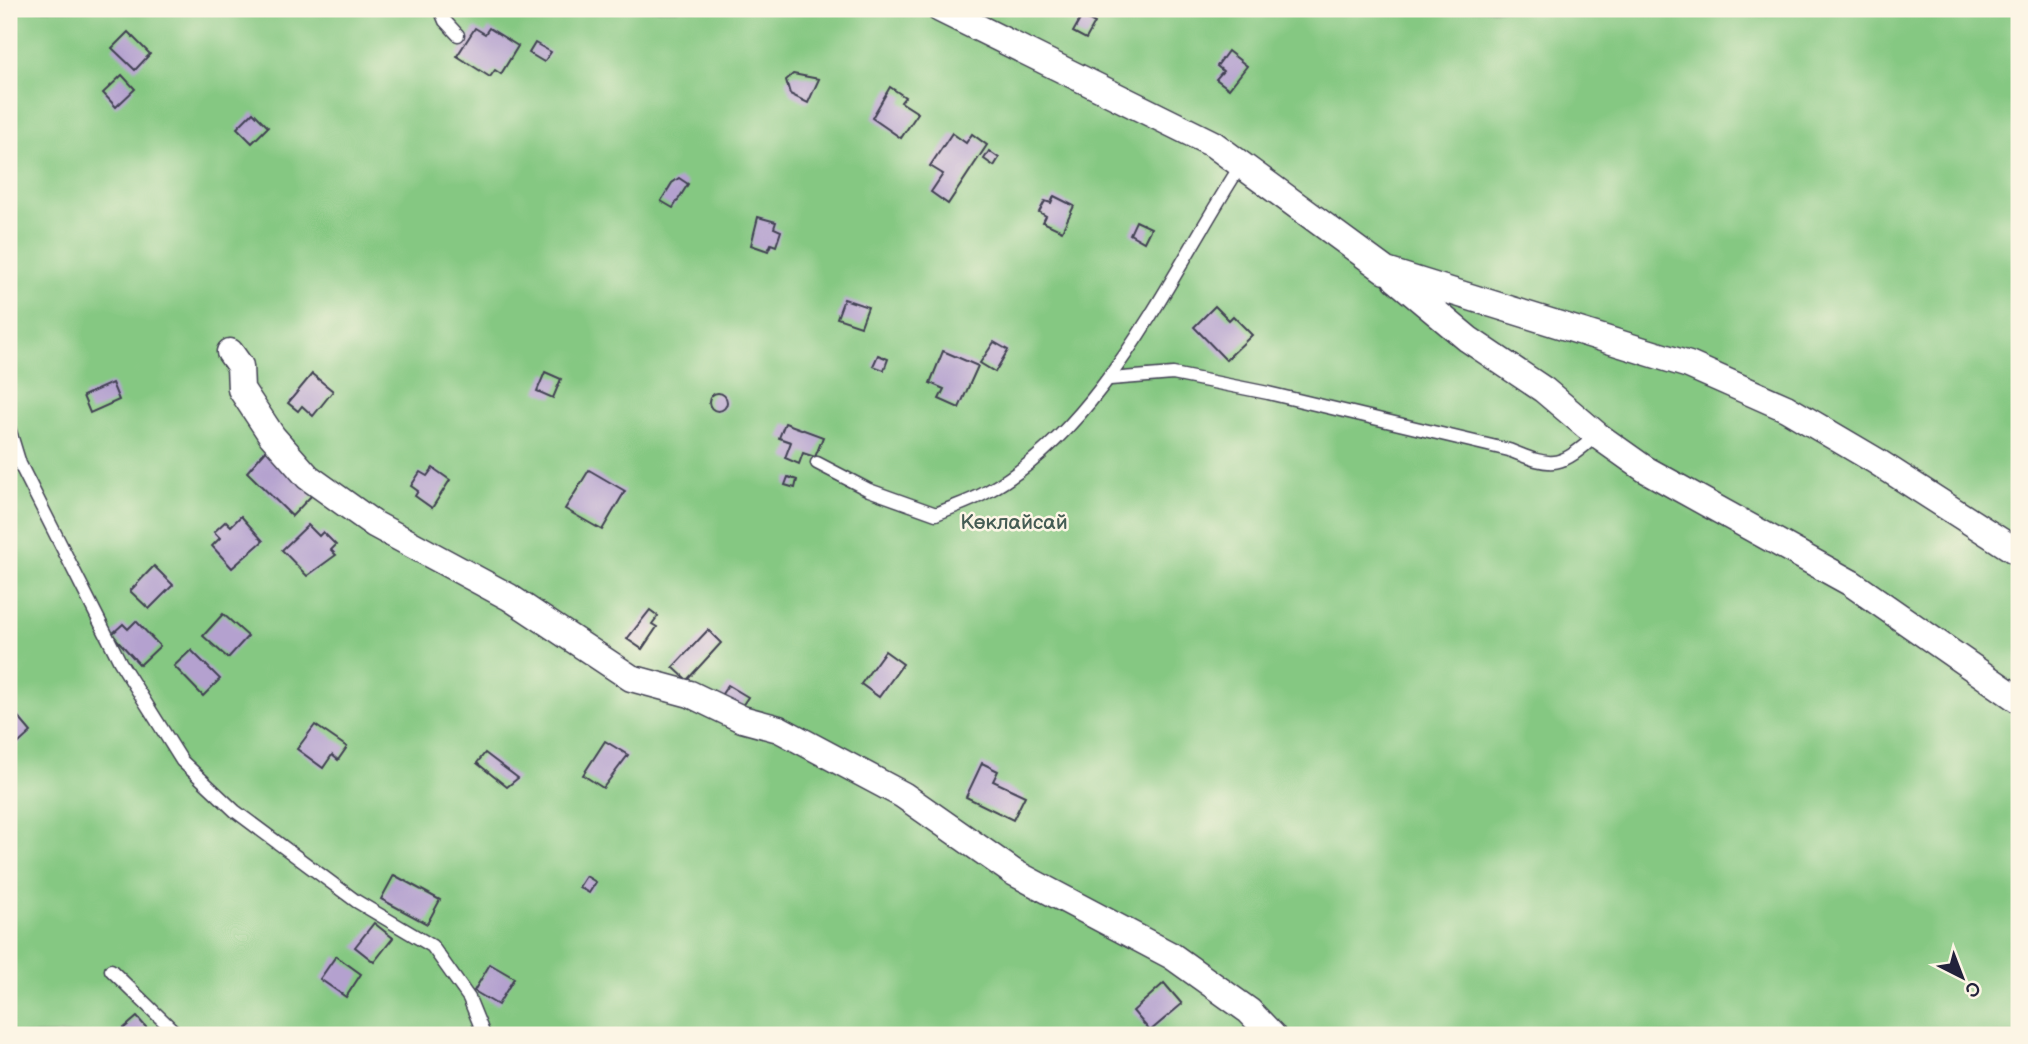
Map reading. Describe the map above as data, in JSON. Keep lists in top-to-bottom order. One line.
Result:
{"parks":["Көклайсай"],"north":"bottom right"}
